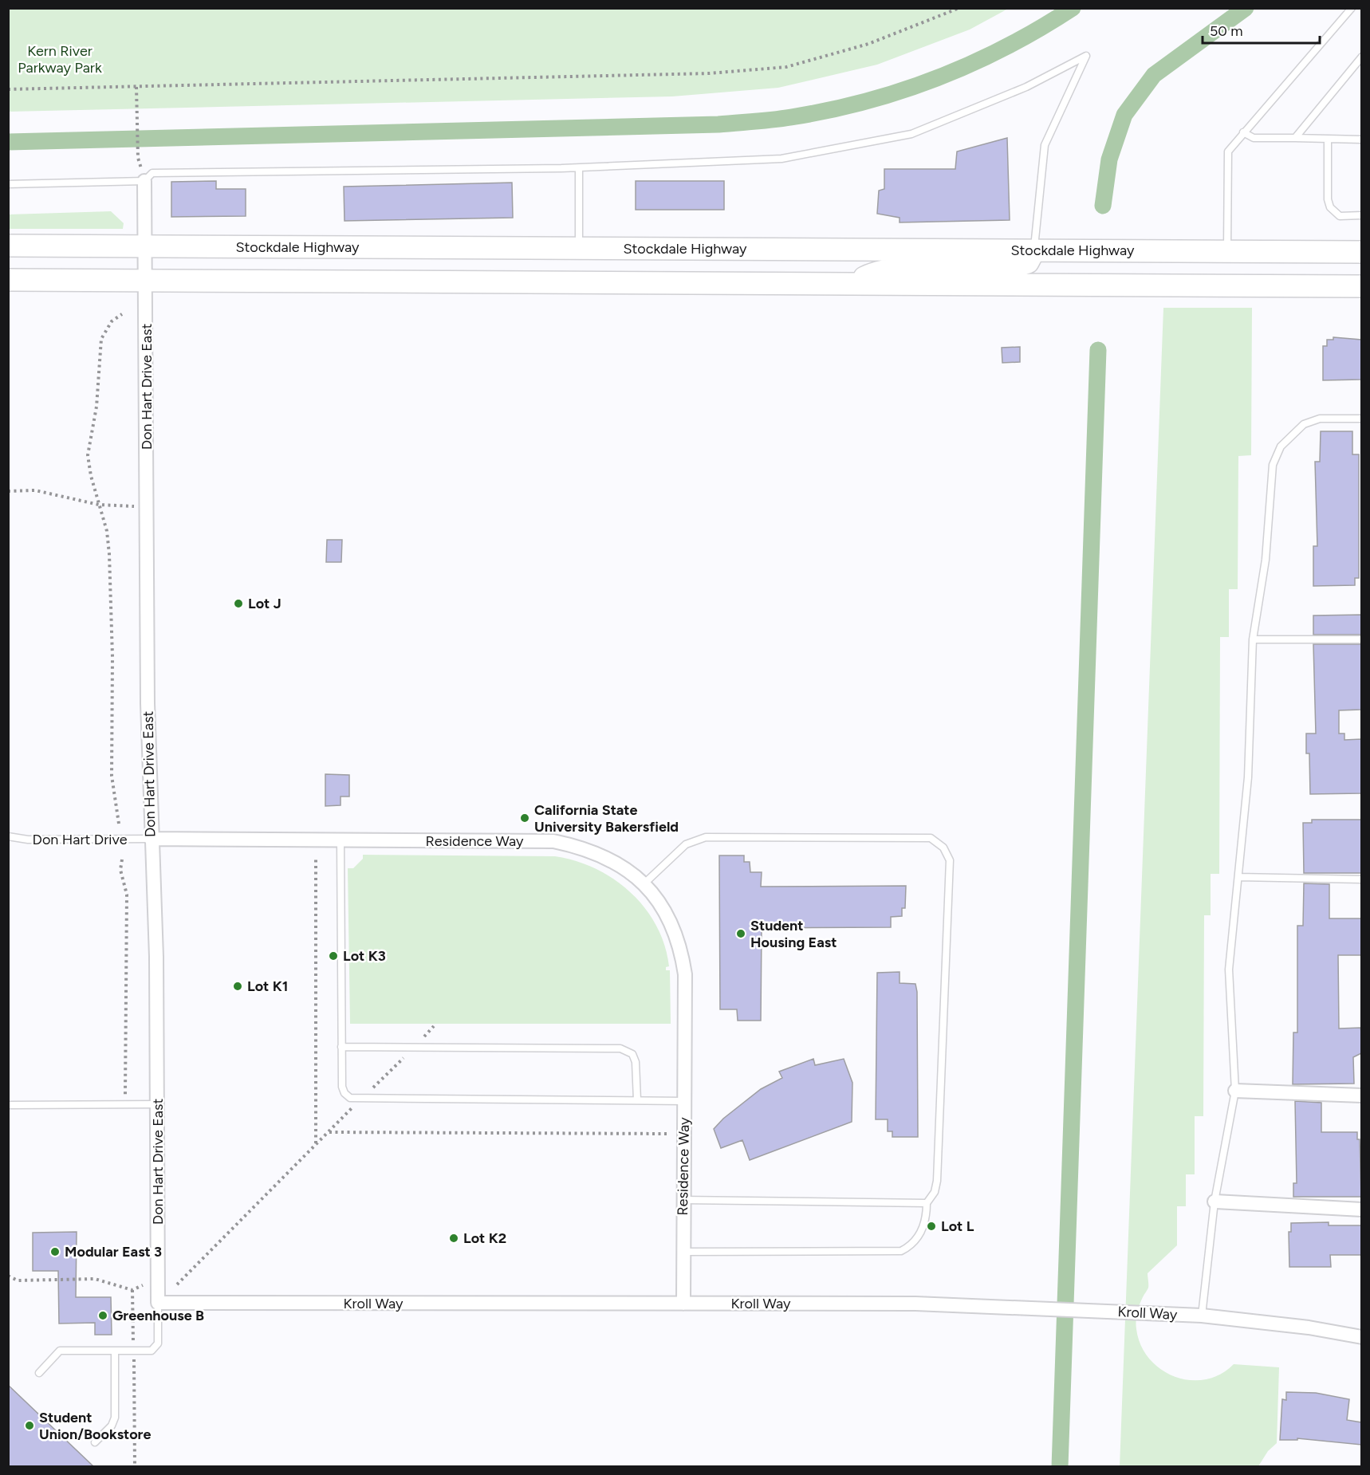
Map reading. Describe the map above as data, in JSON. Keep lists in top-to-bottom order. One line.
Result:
{"streets":{"main road":["Stockdale Highway"],"street":["Don Hart Drive East","Residence Way","Kroll Way"],"lane":["Don Hart Drive"]},"crossings":[["Stockdale Highway","Don Hart Drive East"],["Don Hart Drive East","Don Hart Drive"],["Don Hart Drive East","Residence Way"],["Don Hart Drive East","Kroll Way"],["Don Hart Drive","Residence Way"],["Residence Way","Kroll Way"]],"parks":["Kern River Parkway Park"],"places":["Lot J","California State University Bakersfield","Student Housing East","Lot K3","Lot K1","Lot L","Lot K2","Modular East 3","Greenhouse B","Student Union/Bookstore"],"scale_bar":"50 m"}
